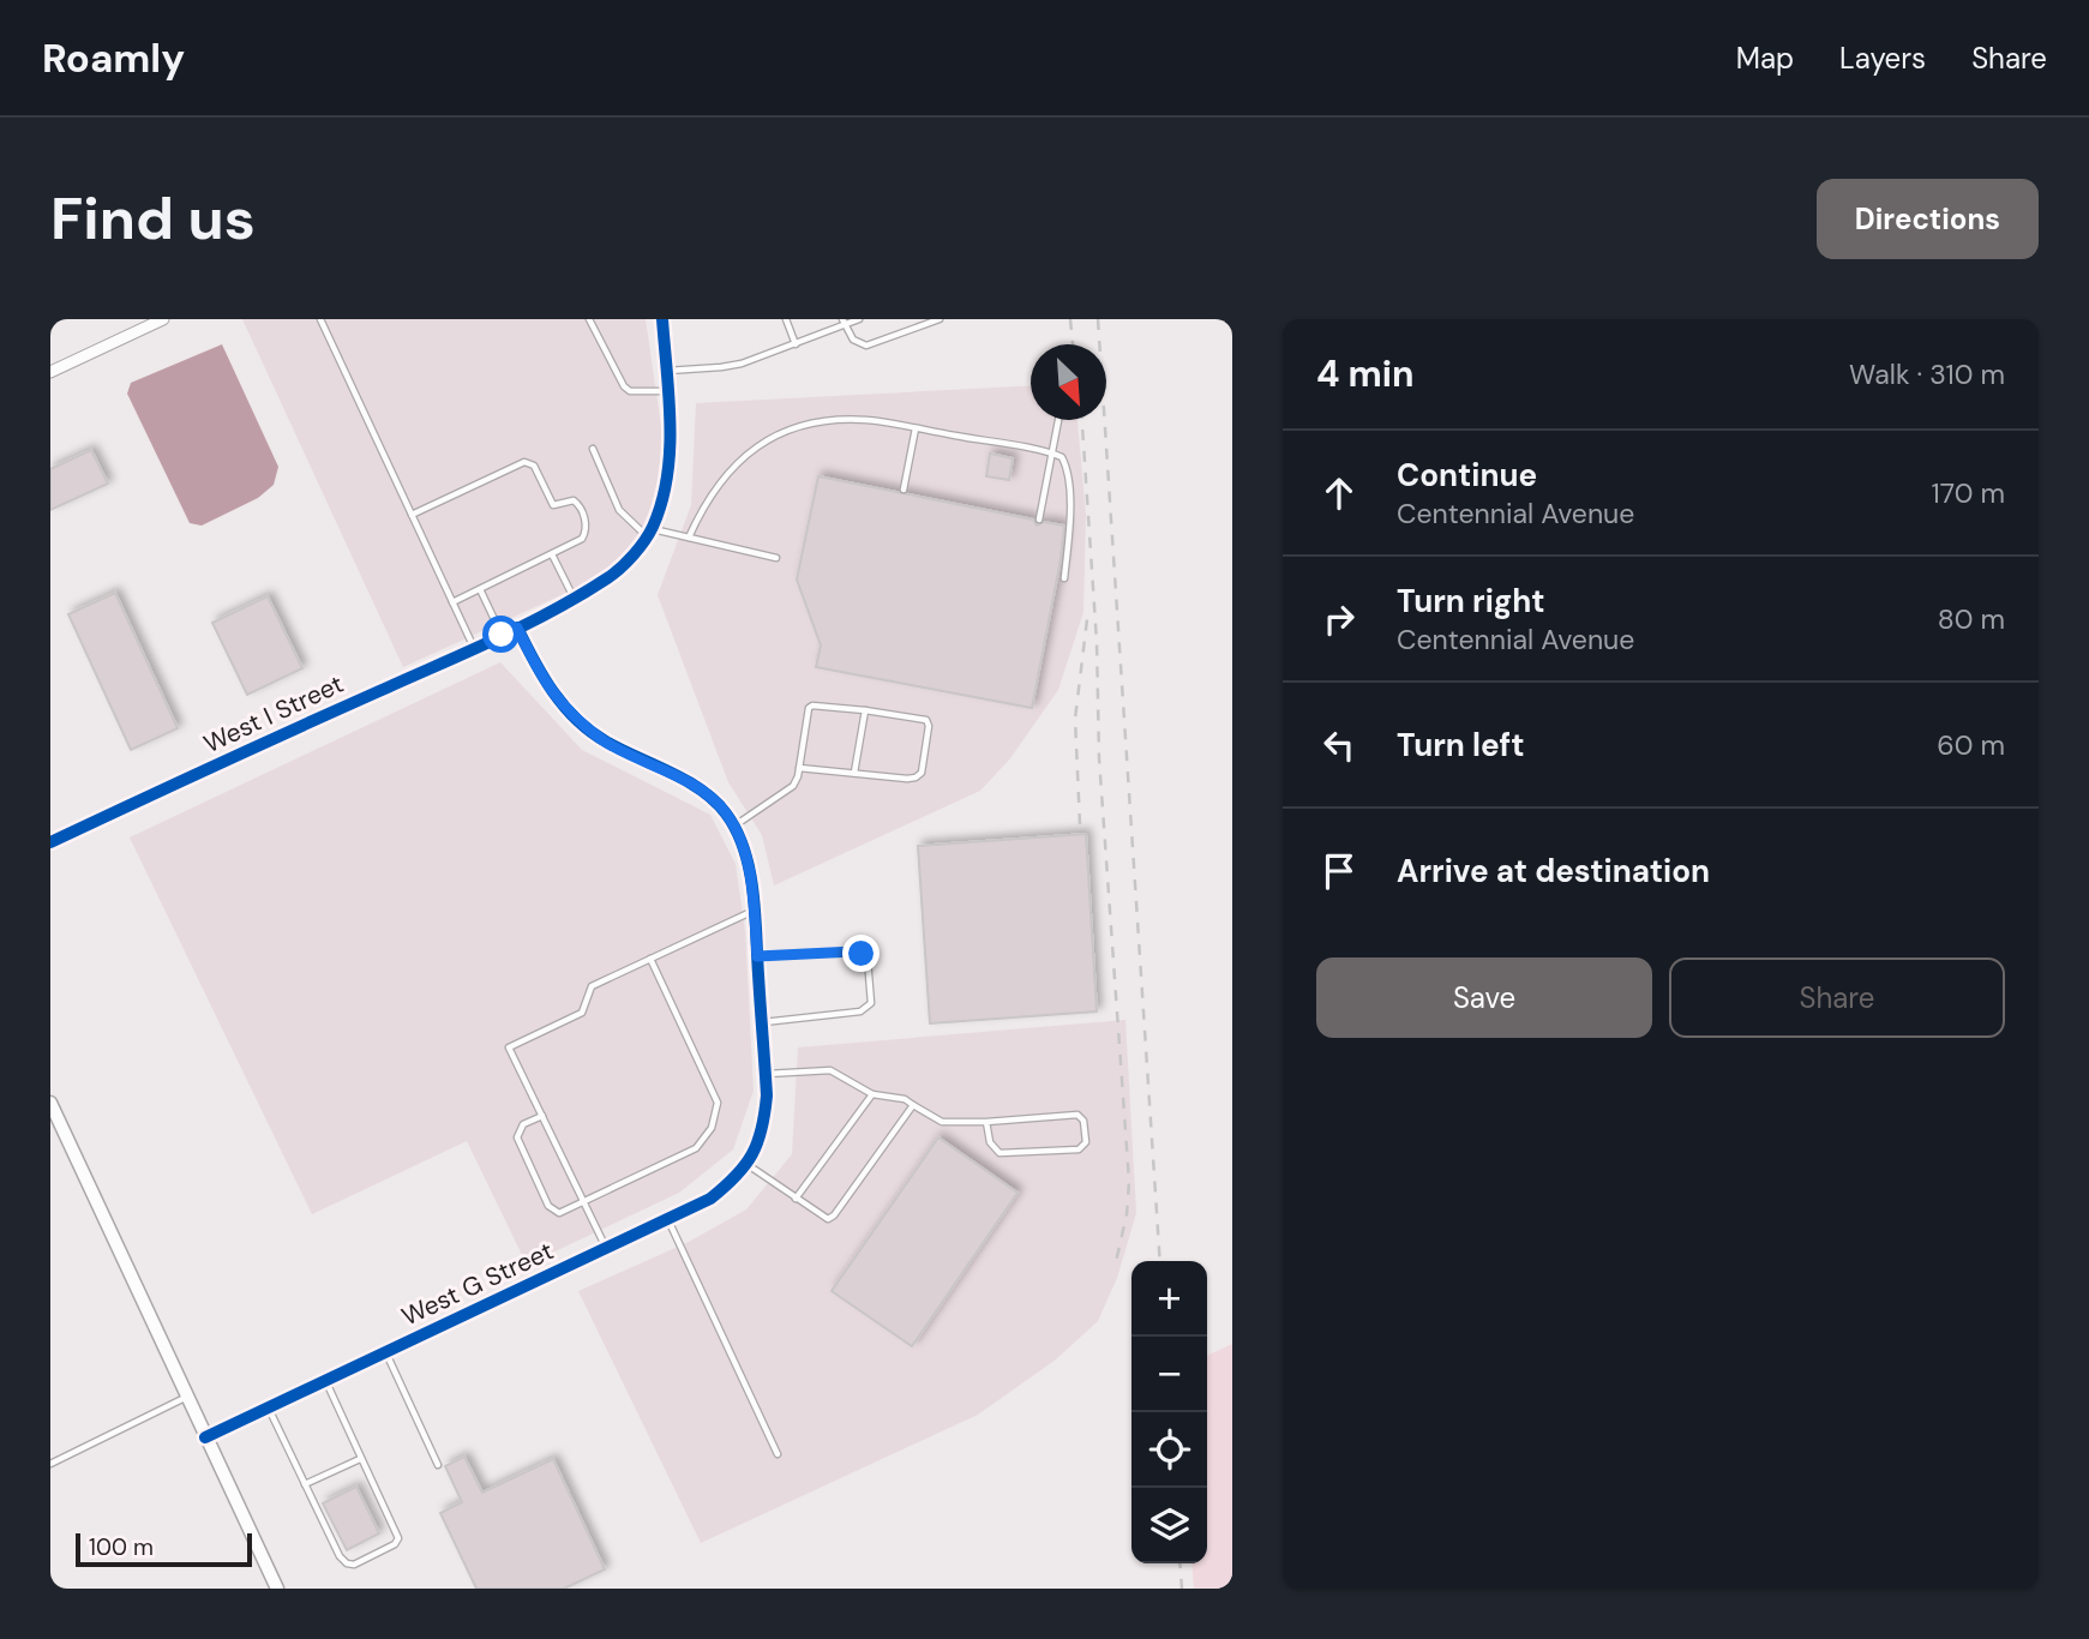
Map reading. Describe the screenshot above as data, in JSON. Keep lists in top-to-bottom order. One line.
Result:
{"streets":{"street":["West I Street","West G Street"]},"scale_bar":"100 m","north":"bottom right","page":{"header":"Roamly","nav":["Map","Layers","Share"],"buttons":["Directions",["Save","Share"]],"title":"Find us","heading":["4 min","Walk · 310 m"],"list":[["Continue","Centennial Avenue","170 m"],["Turn right","Centennial Avenue","80 m"],["Turn left","60 m"],"Arrive at destination"],"map_buttons":["+","−"],"scale":"100 m"}}
